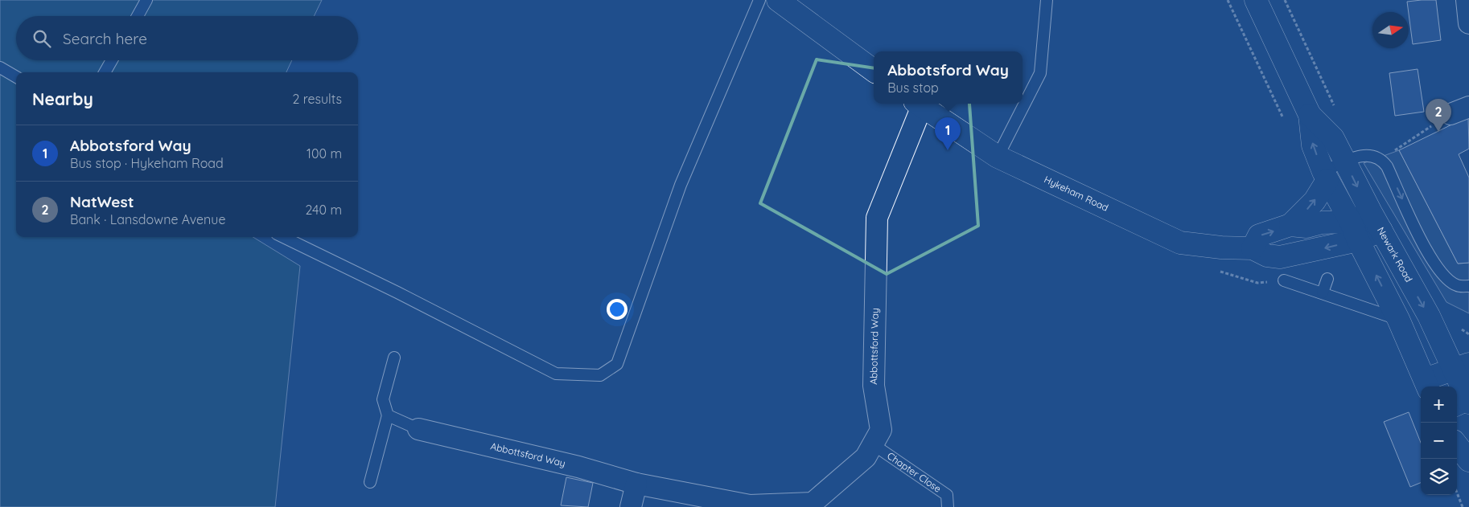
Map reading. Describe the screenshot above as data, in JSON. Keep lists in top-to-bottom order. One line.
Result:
{"streets":{"main road":["Hykeham Road","Newark Road"],"street":["Abbottsford Way"],"lane":["Chapter Close"]},"crossings":[["Hykeham Road","Newark Road"],["Hykeham Road","Abbottsford Way"],["Abbottsford Way","Chapter Close"]],"north":"right","page":{"search":"Search here","popup":["Abbotsford Way","Bus stop"],"heading":["Nearby","2 results"],"pins":["2","1"],"list":[{"mark":"1","name":"Abbotsford Way","note":"Bus stop · Hykeham Road","value":"100 m"},{"mark":"2","name":"NatWest","note":"Bank · Lansdowne Avenue","value":"240 m"}],"map_buttons":["+","−"]}}
